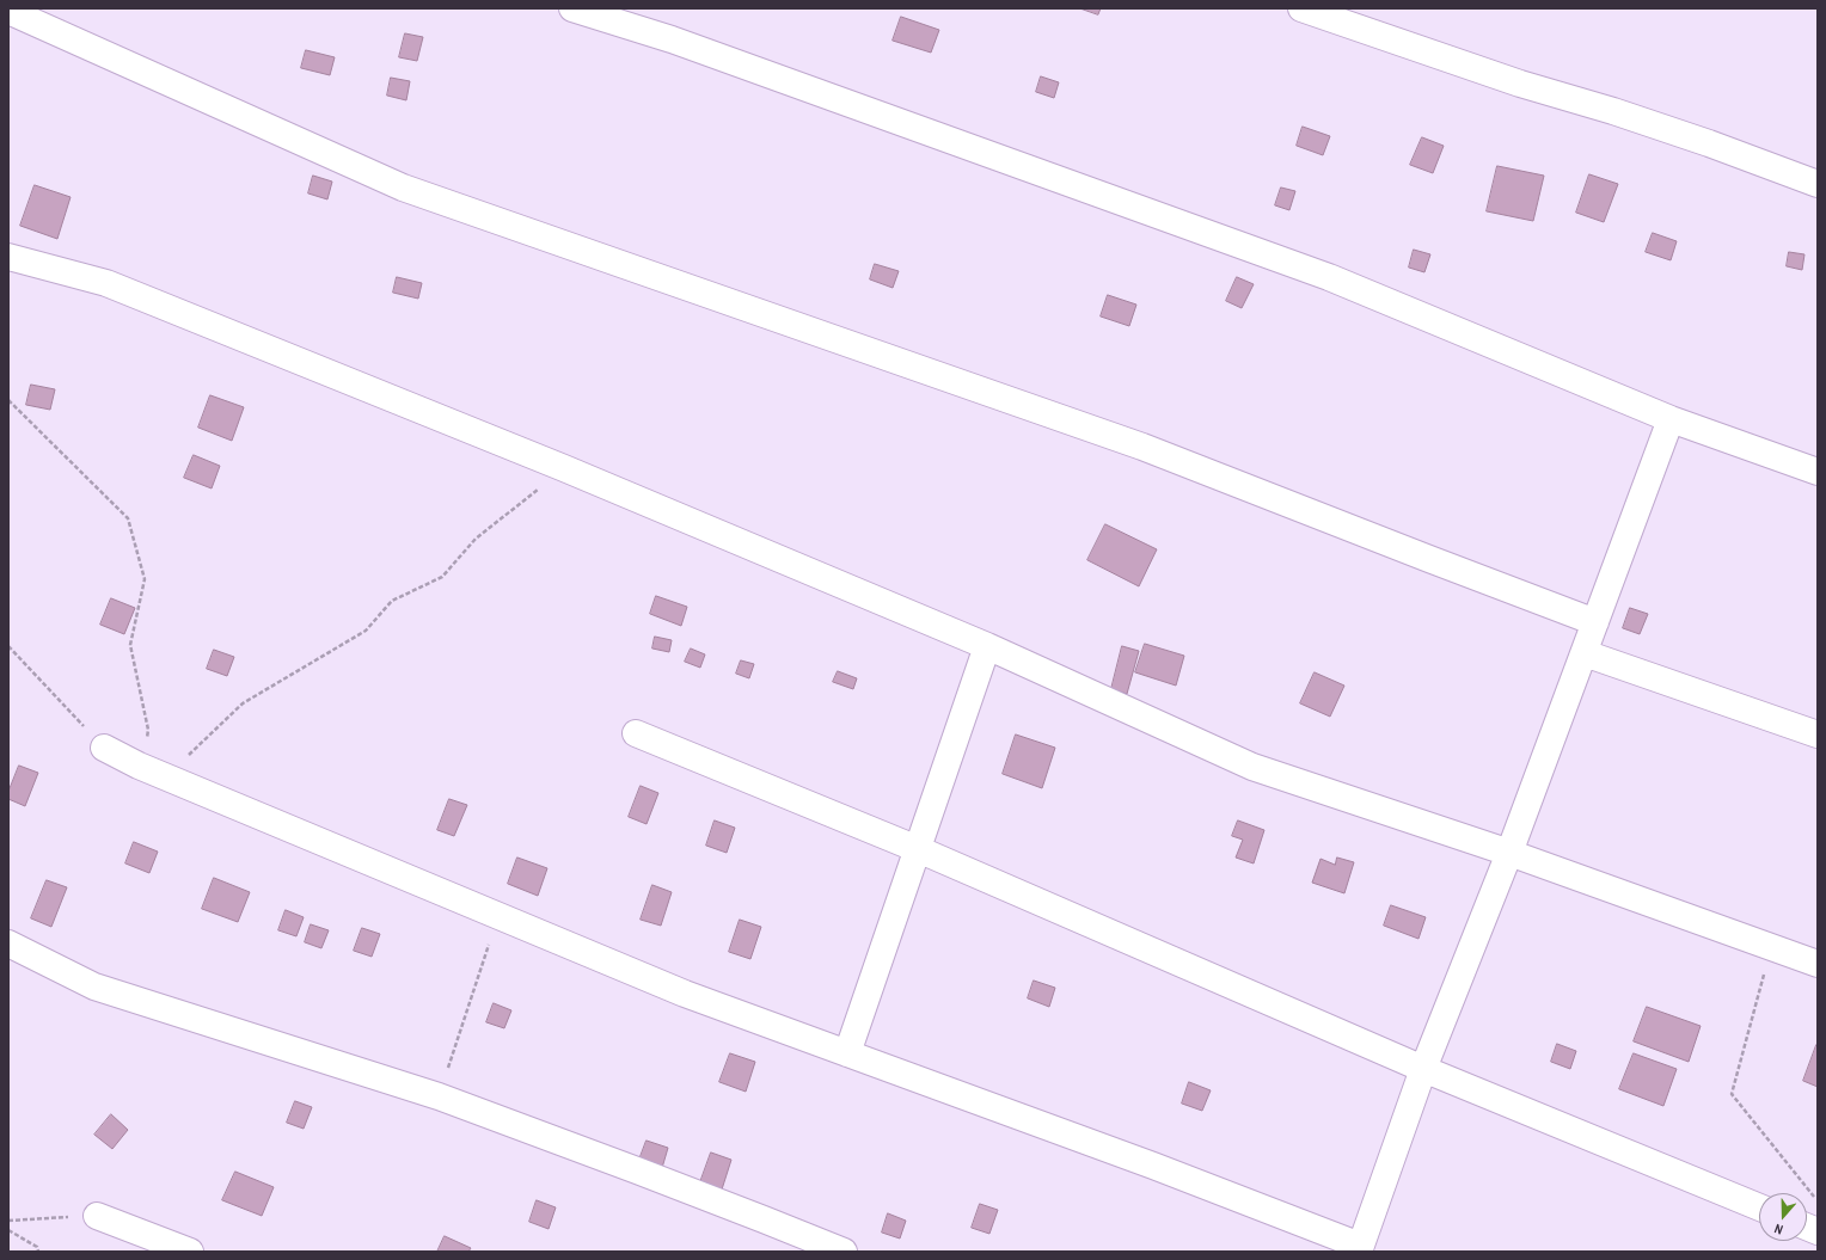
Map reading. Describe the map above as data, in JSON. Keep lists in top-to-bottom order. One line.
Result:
{"north":"bottom"}
